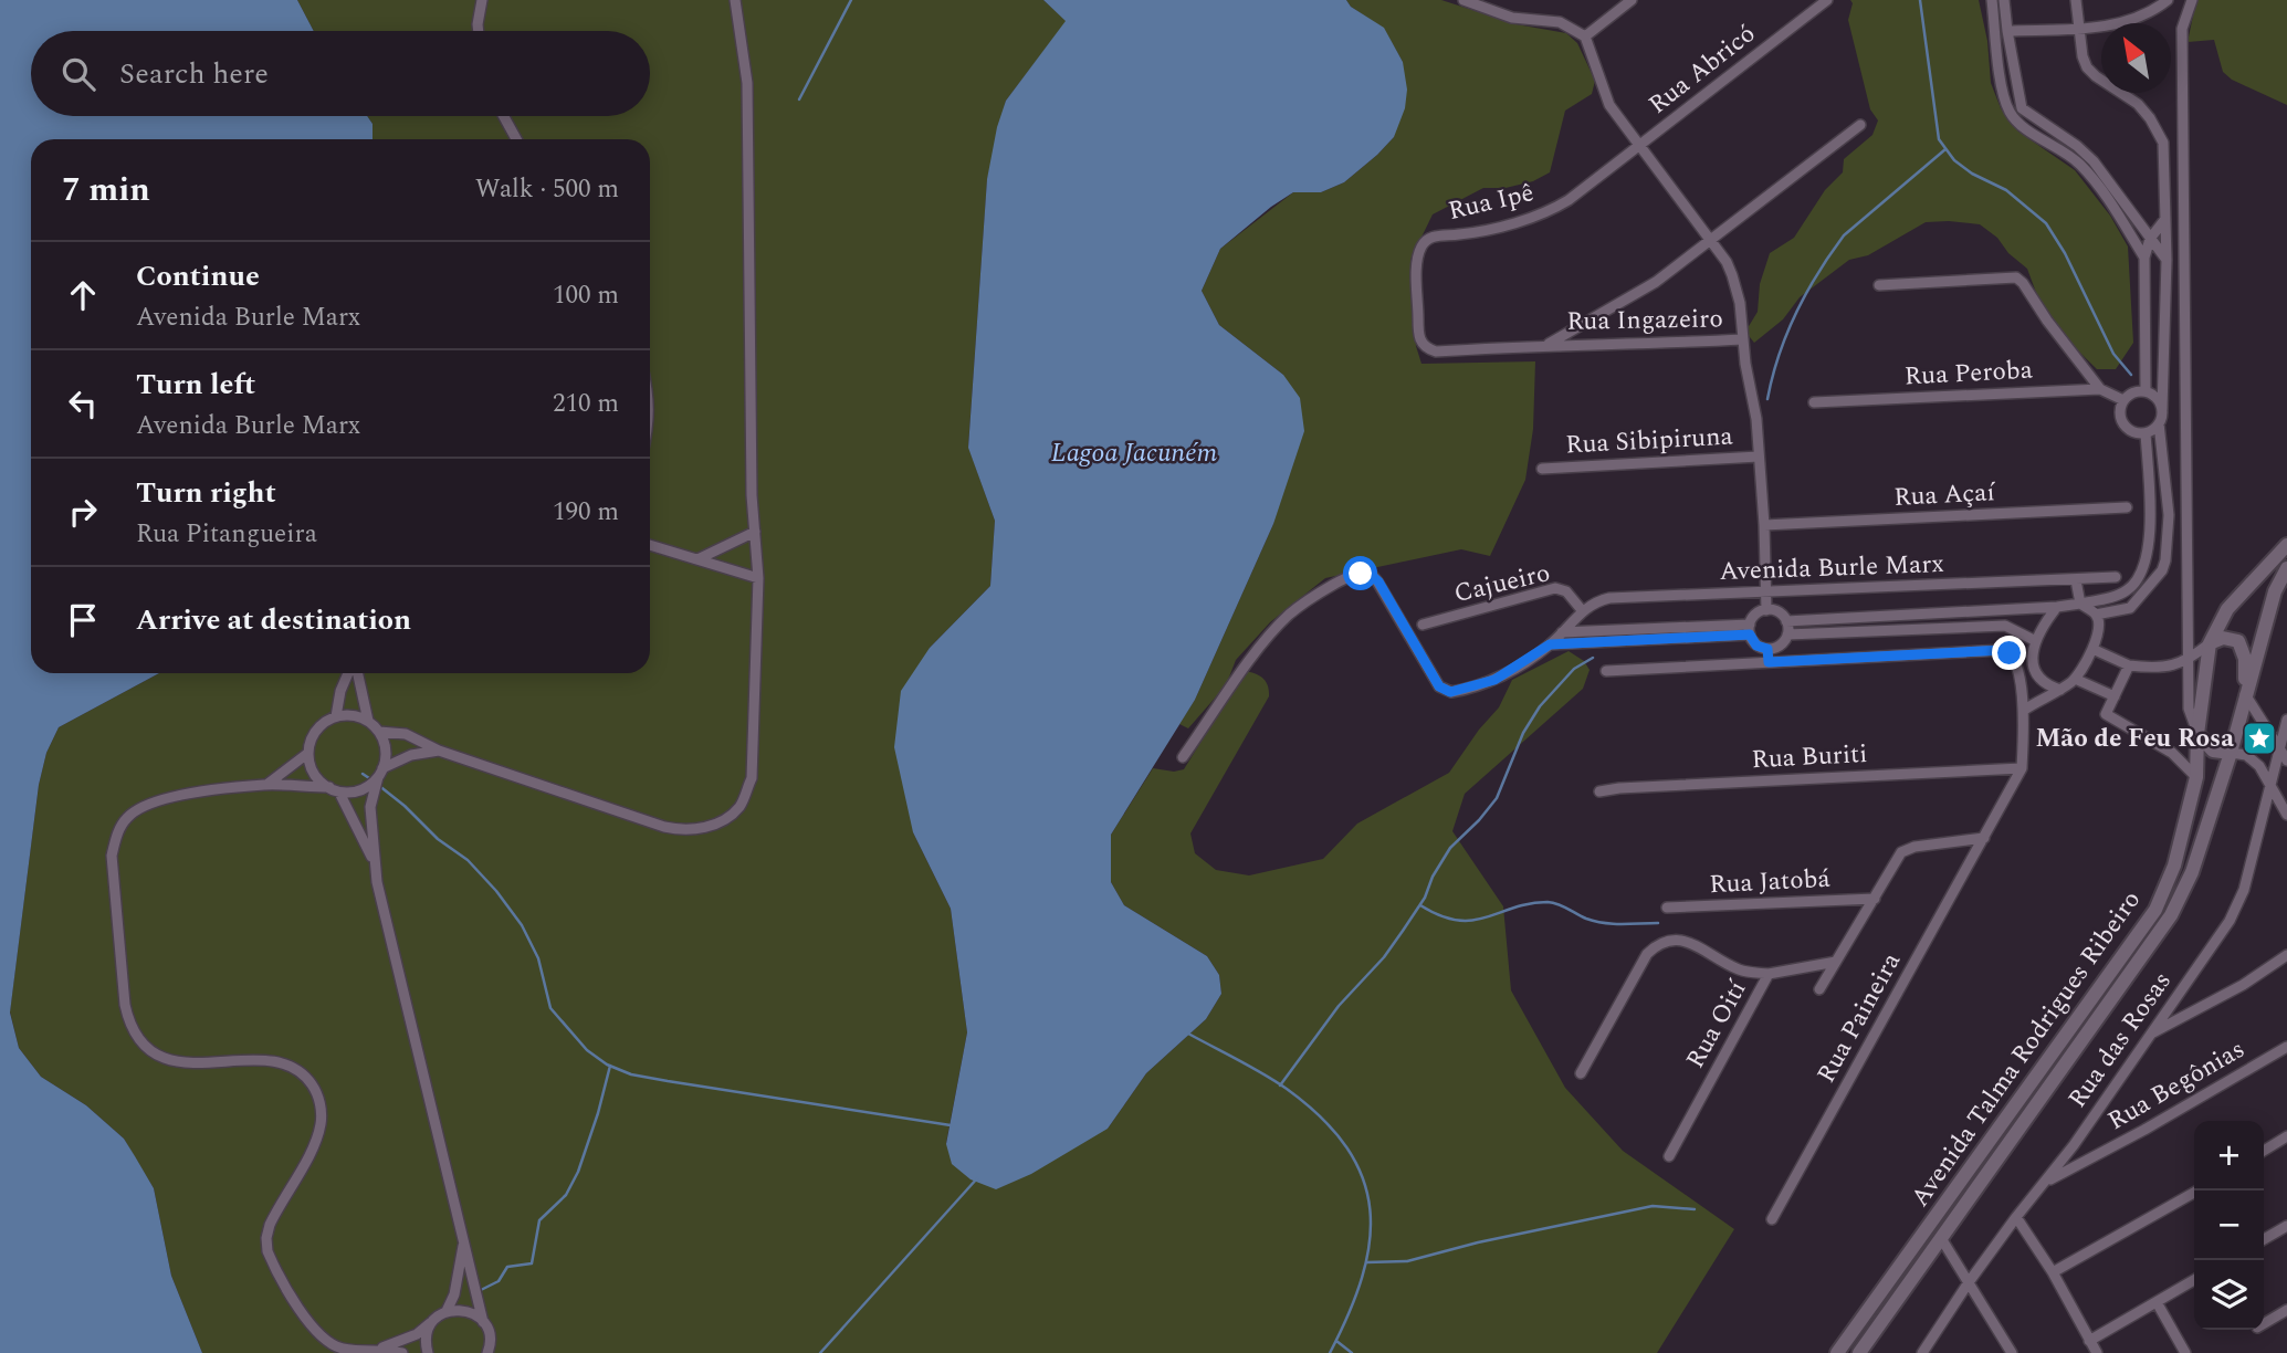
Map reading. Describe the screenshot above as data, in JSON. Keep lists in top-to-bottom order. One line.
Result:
{"streets":{"main road":["Avenida Talma Rodrigues Ribeiro"],"street":["Rua Abricó","Rua Ipê","Rua Ingazeiro","Rua Peroba","Rua Sibipiruna","Rua Açaí","Avenida Burle Marx","Cajueiro","Rua Buriti","Rua Jatobá","Rua Paineira","Rua Oití","Rua das Rosas","Rua Begônias"]},"crossings":[["Rua Abricó","Rua Ipê"],["Rua Ipê","Rua Ingazeiro"],["Rua Peroba","Avenida Burle Marx"],["Avenida Burle Marx","Cajueiro"],["Rua Buriti","Rua Paineira"],["Rua das Rosas","Rua Begônias"]],"water":["Lagoa Jacuném"],"places":{"place":["Mão de Feu Rosa"]},"north":"top left","page":{"search":"Search here","heading":["7 min","Walk · 500 m"],"list":[["Continue","Avenida Burle Marx","100 m"],["Turn left","Avenida Burle Marx","210 m"],["Turn right","Rua Pitangueira","190 m"],"Arrive at destination"],"map_buttons":["+","−"]}}
